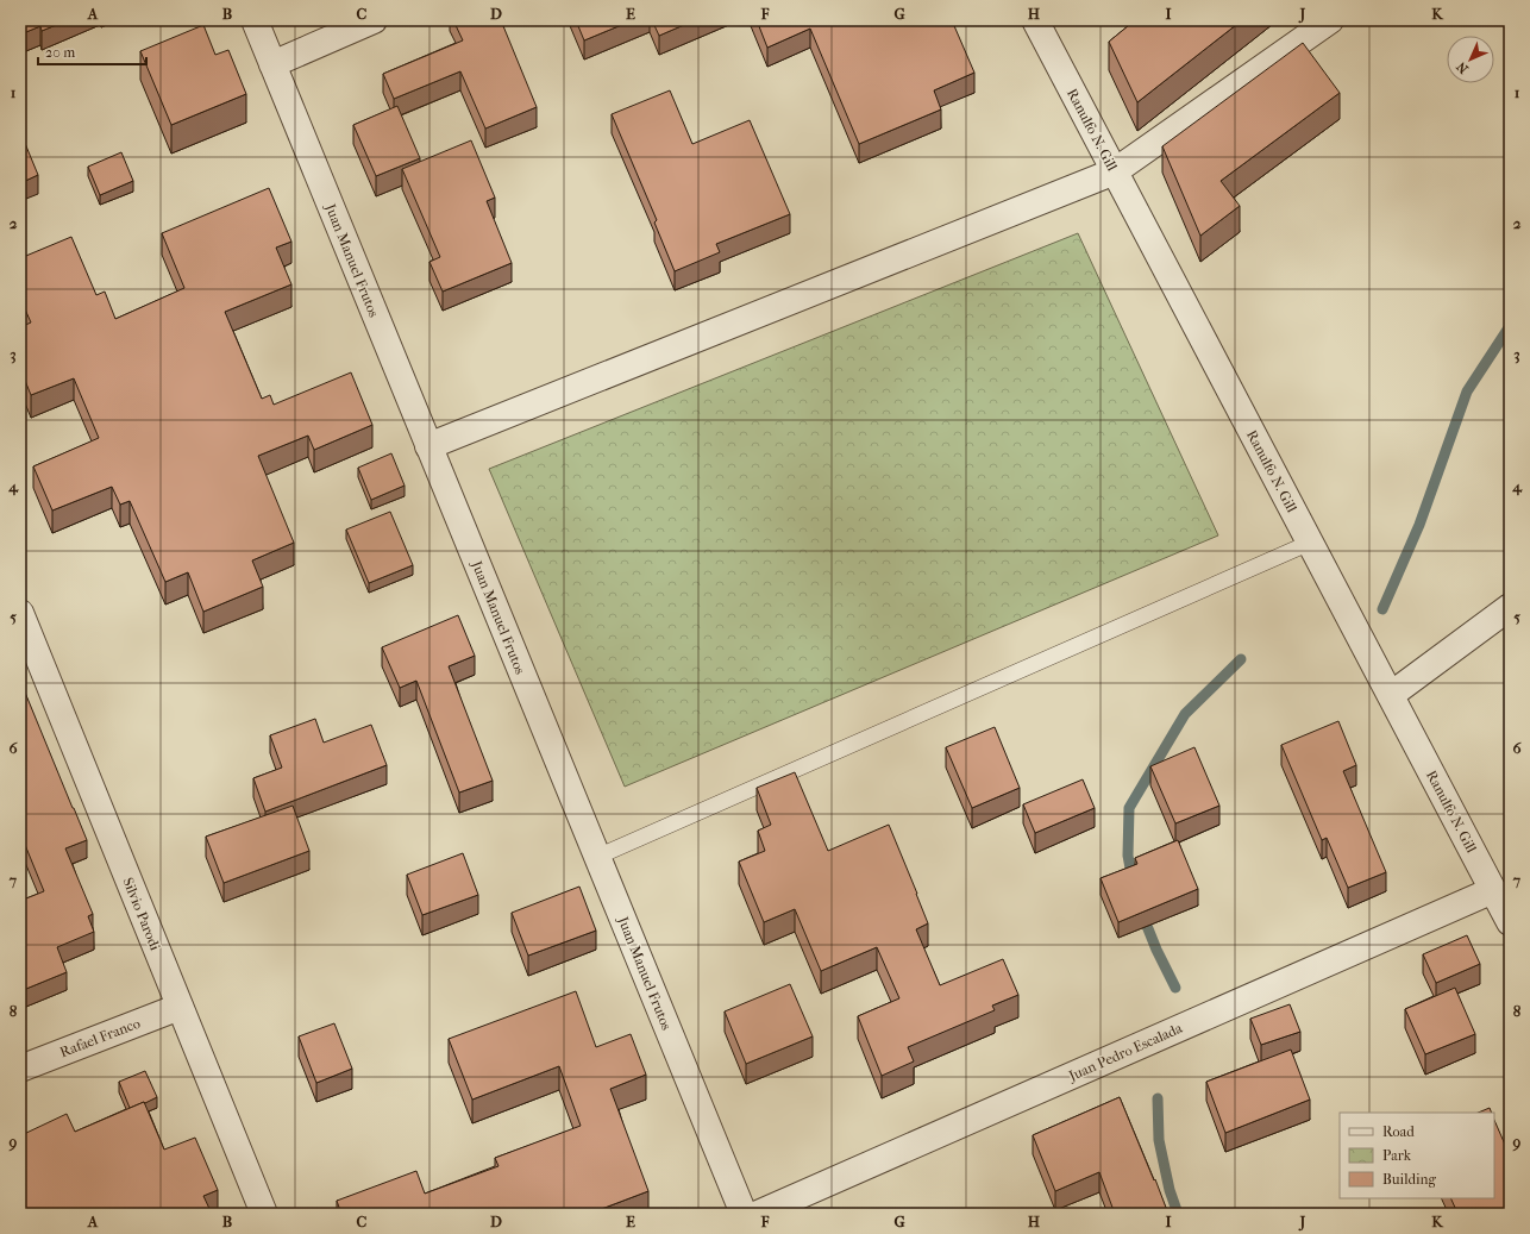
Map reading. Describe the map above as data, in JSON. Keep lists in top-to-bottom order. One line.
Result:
{"streets":{"street":["Ranulfo N. Gill","Juan Manuel Frutos","Silvio Parodi","Rafael Franco","Juan Pedro Escalada"]},"crossings":[["Ranulfo N. Gill","Juan Pedro Escalada"],["Silvio Parodi","Rafael Franco"]],"legend":["Road","Park","Building"],"scale_bar":"20 m","north":"bottom left","grid":{"columns":["A","B","C","D","E","F","G","H","I","J","K"],"rows":["1","2","3","4","5","6","7","8","9"]}}
